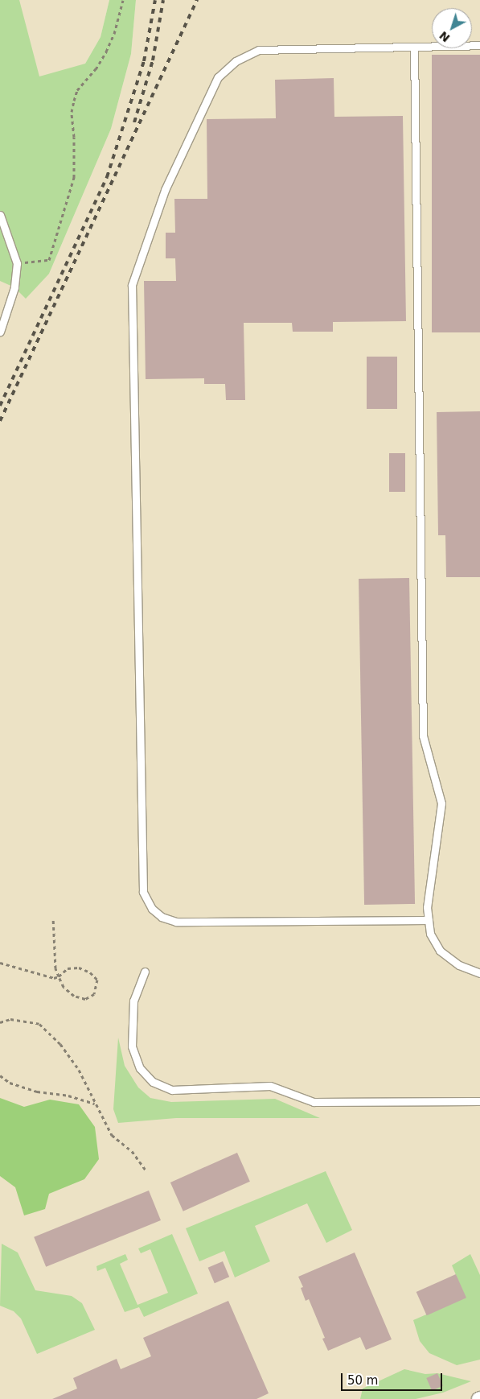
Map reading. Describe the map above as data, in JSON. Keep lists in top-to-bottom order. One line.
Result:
{"scale_bar":"50 m","north":"bottom left"}
